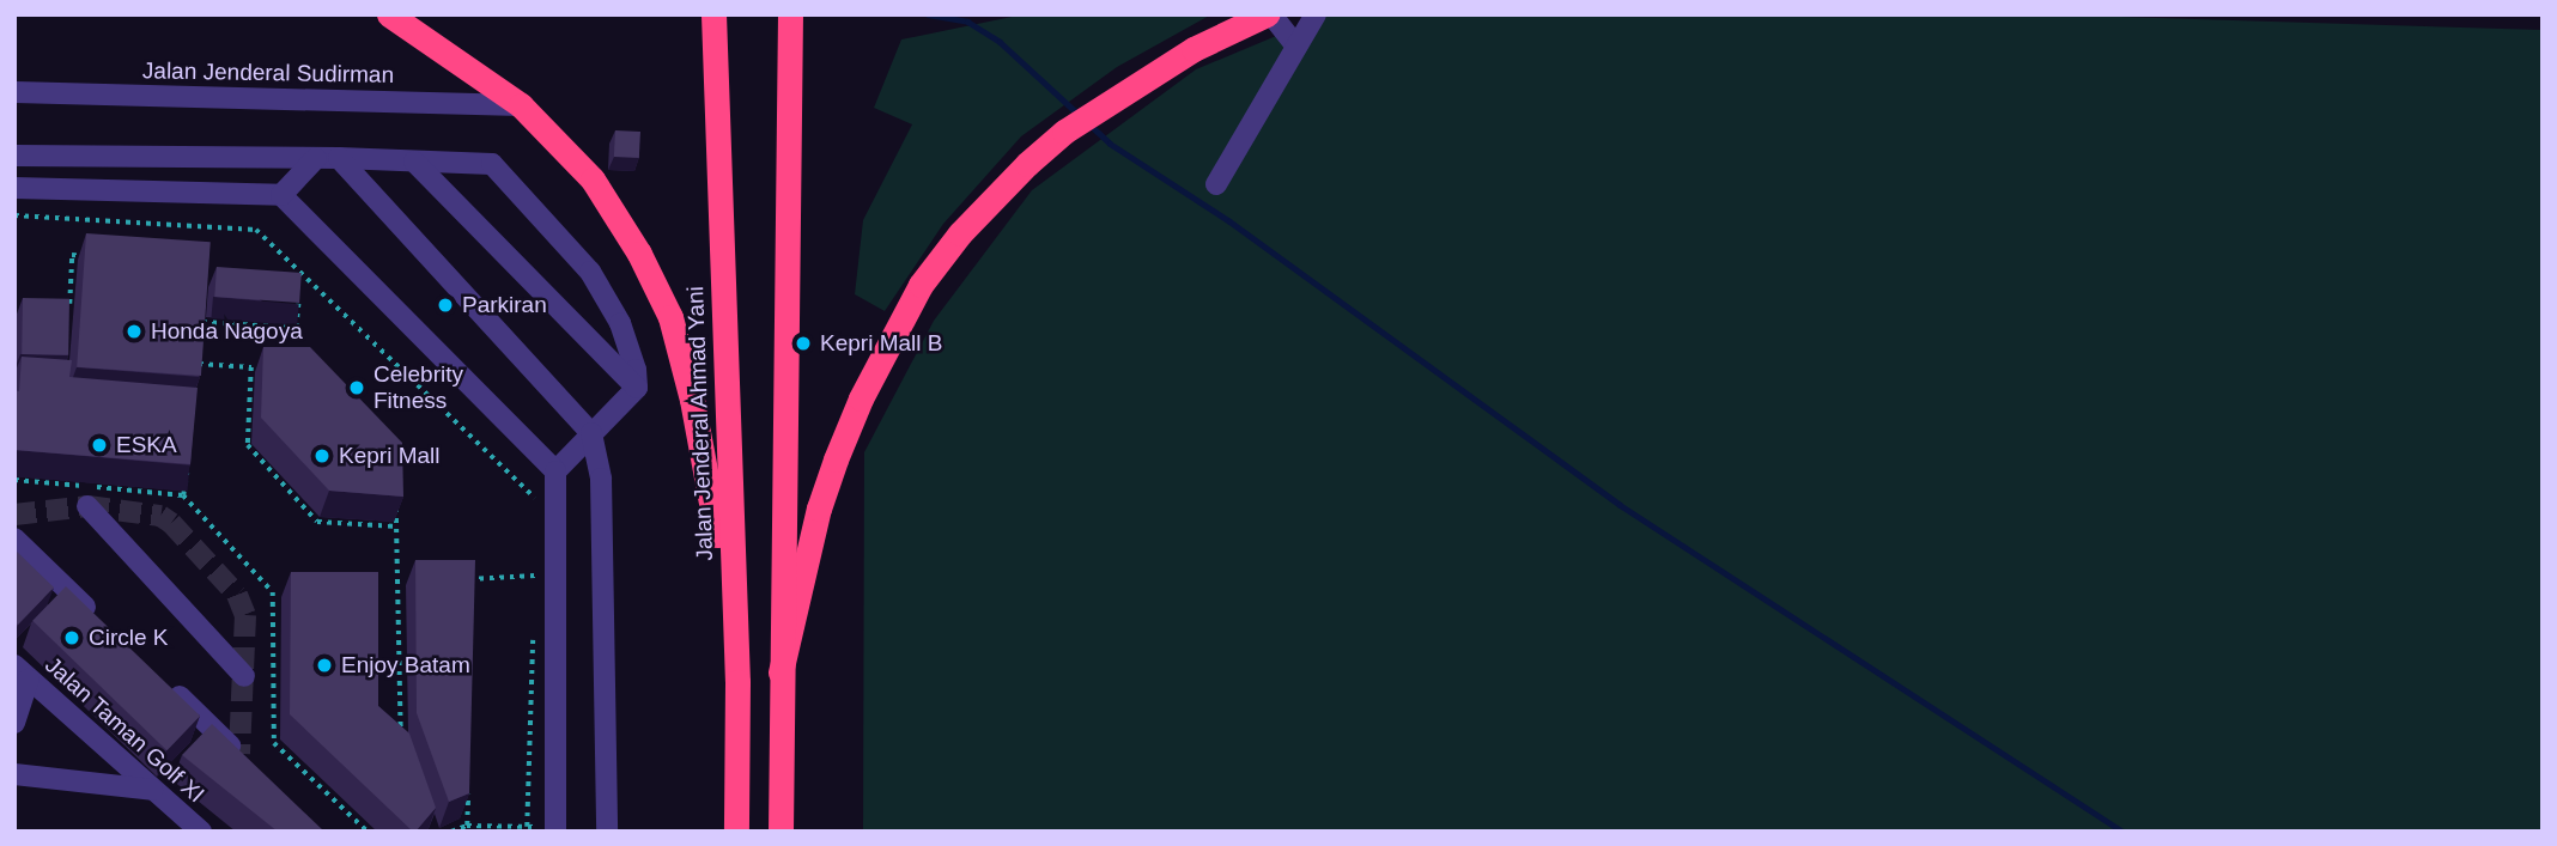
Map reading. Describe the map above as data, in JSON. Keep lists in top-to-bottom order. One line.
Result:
{"streets":{"highway":["Jalan Jenderal Ahmad Yani"],"street":["Jalan Jenderal Sudirman","Jalan Taman Golf XI"]},"places":["Parkiran","Honda Nagoya","Kepri Mall B","Celebrity Fitness","ESKA","Kepri Mall","Circle K","Enjoy Batam"]}
